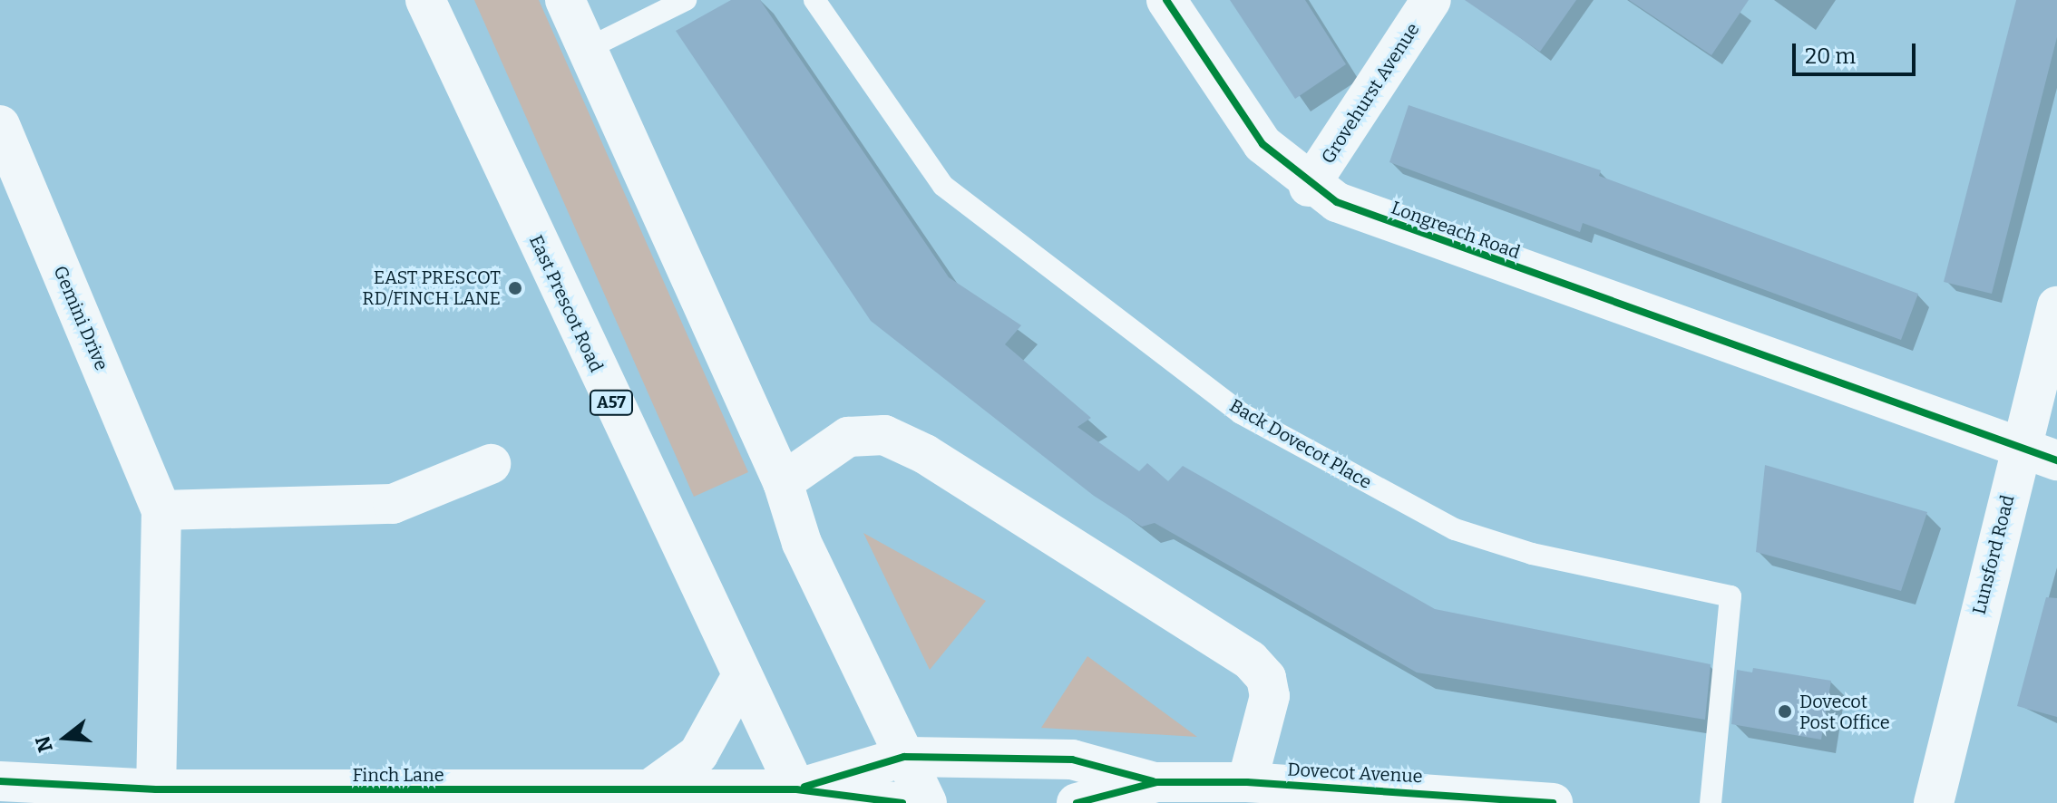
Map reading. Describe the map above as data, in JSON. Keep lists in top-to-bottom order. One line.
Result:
{"streets":{"main road":["Grovehurst Avenue","Longreach Road","East Prescot Road","Gemini Drive","A57","Lunsford Road","Dovecot Avenue","Finch Lane"],"lane":["Back Dovecot Place"]},"crossings":[["Grovehurst Avenue","Longreach Road"],["Longreach Road","Lunsford Road"],["East Prescot Road","Finch Lane"],["Gemini Drive","Finch Lane"],["Dovecot Avenue","Finch Lane"]],"places":["EAST PRESCOT RD/FINCH LANE","Dovecot Post Office"],"scale_bar":"20 m","north":"left"}
